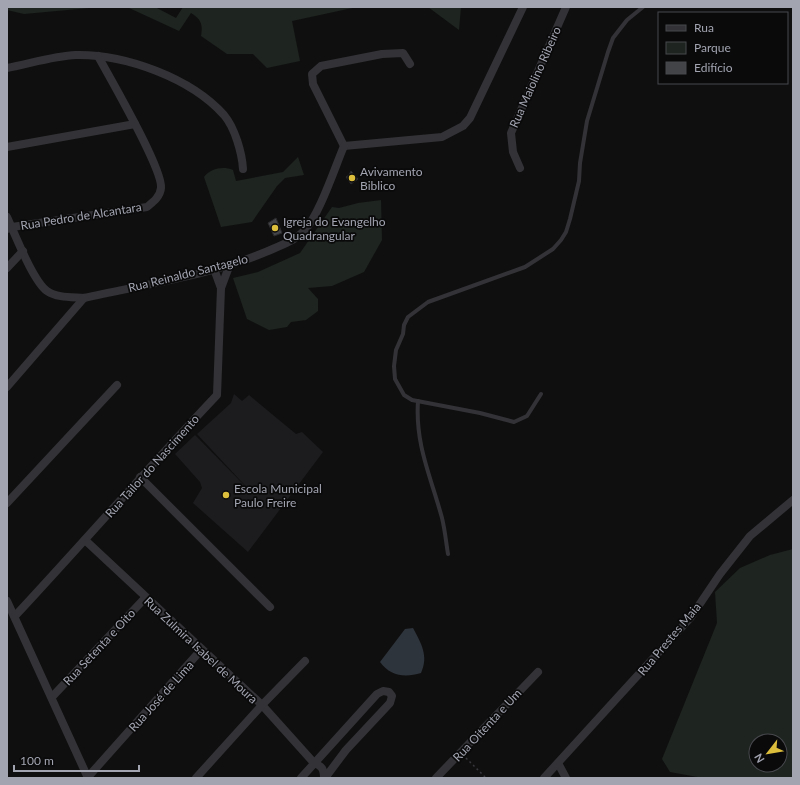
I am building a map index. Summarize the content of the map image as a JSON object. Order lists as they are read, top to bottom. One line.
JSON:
{"streets":{"street":["Rua Maiolino Ribeiro","Rua Pedro de Alcantara","Rua Reinaldo Santagelo","Rua Tailor do Nascimento","Rua Prestes Maia","Rua Setenta e Oito","Rua Zulmira Isabel de Moura","Rua José de Lima","Rua Oitenta e Um"]},"crossings":[["Rua Reinaldo Santagelo","Rua Tailor do Nascimento"],["Rua Tailor do Nascimento","Rua Zulmira Isabel de Moura"],["Rua Setenta e Oito","Rua Zulmira Isabel de Moura"],["Rua Zulmira Isabel de Moura","Rua José de Lima"]],"places":["Avivamento Biblico","Igreja do Evangelho Quadrangular","Escola Municipal Paulo Freire"],"legend":["Rua","Parque","Edifício"],"scale_bar":"100 m","north":"bottom left"}
